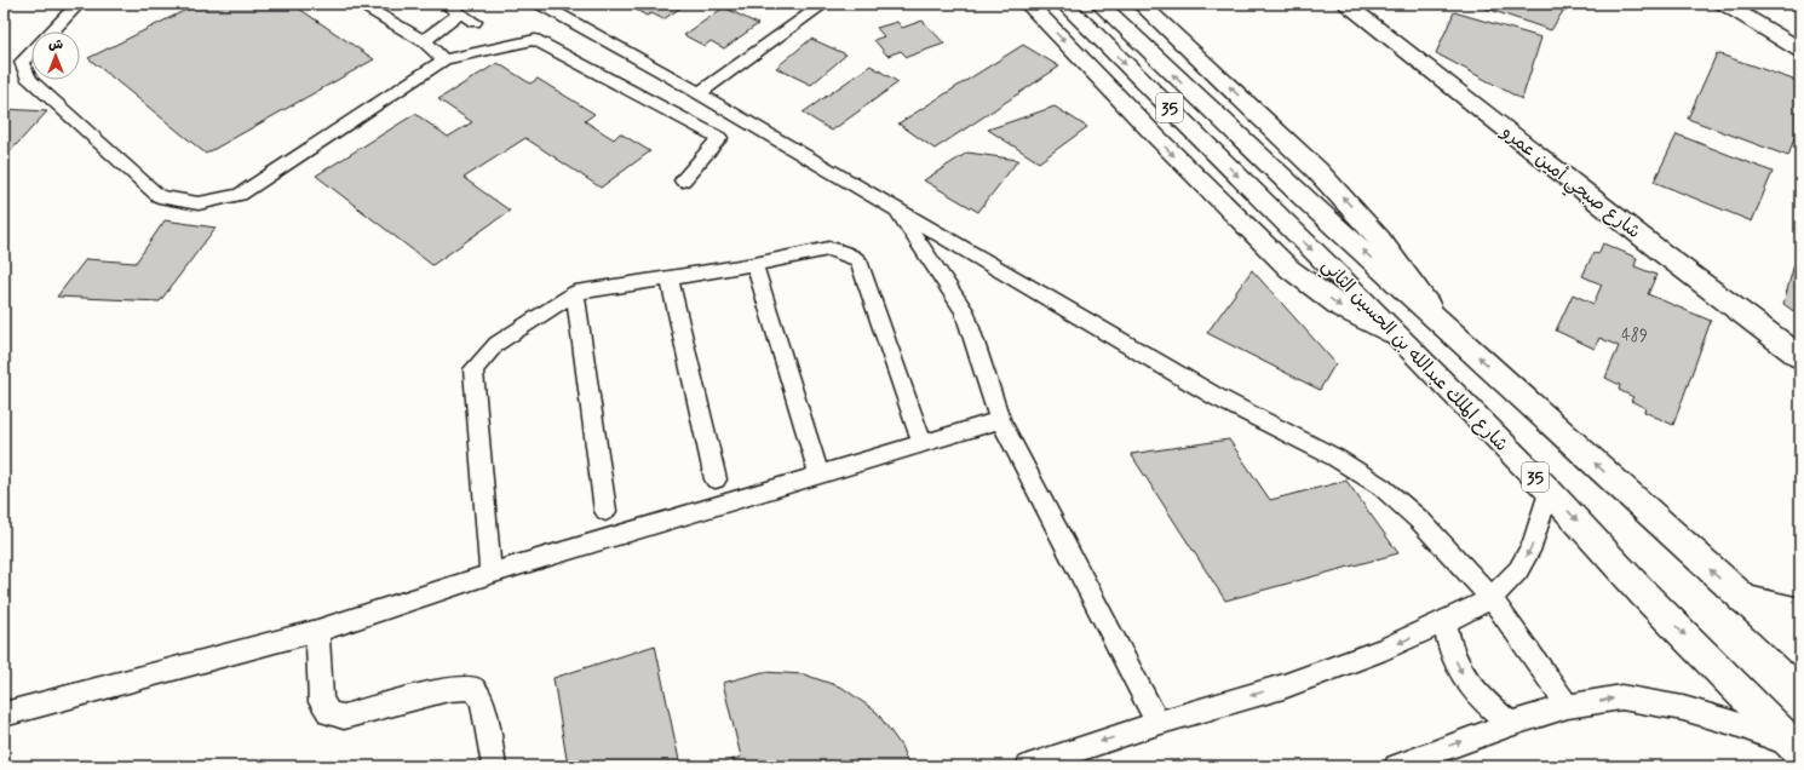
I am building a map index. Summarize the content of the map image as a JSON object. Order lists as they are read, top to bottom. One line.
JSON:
{"streets":{"main road":["35","شارع صبحي أمين عمرو","شارع الملك عبدالله بن الحسين الثاني"]},"house_numbers":["489"],"north":"top"}
